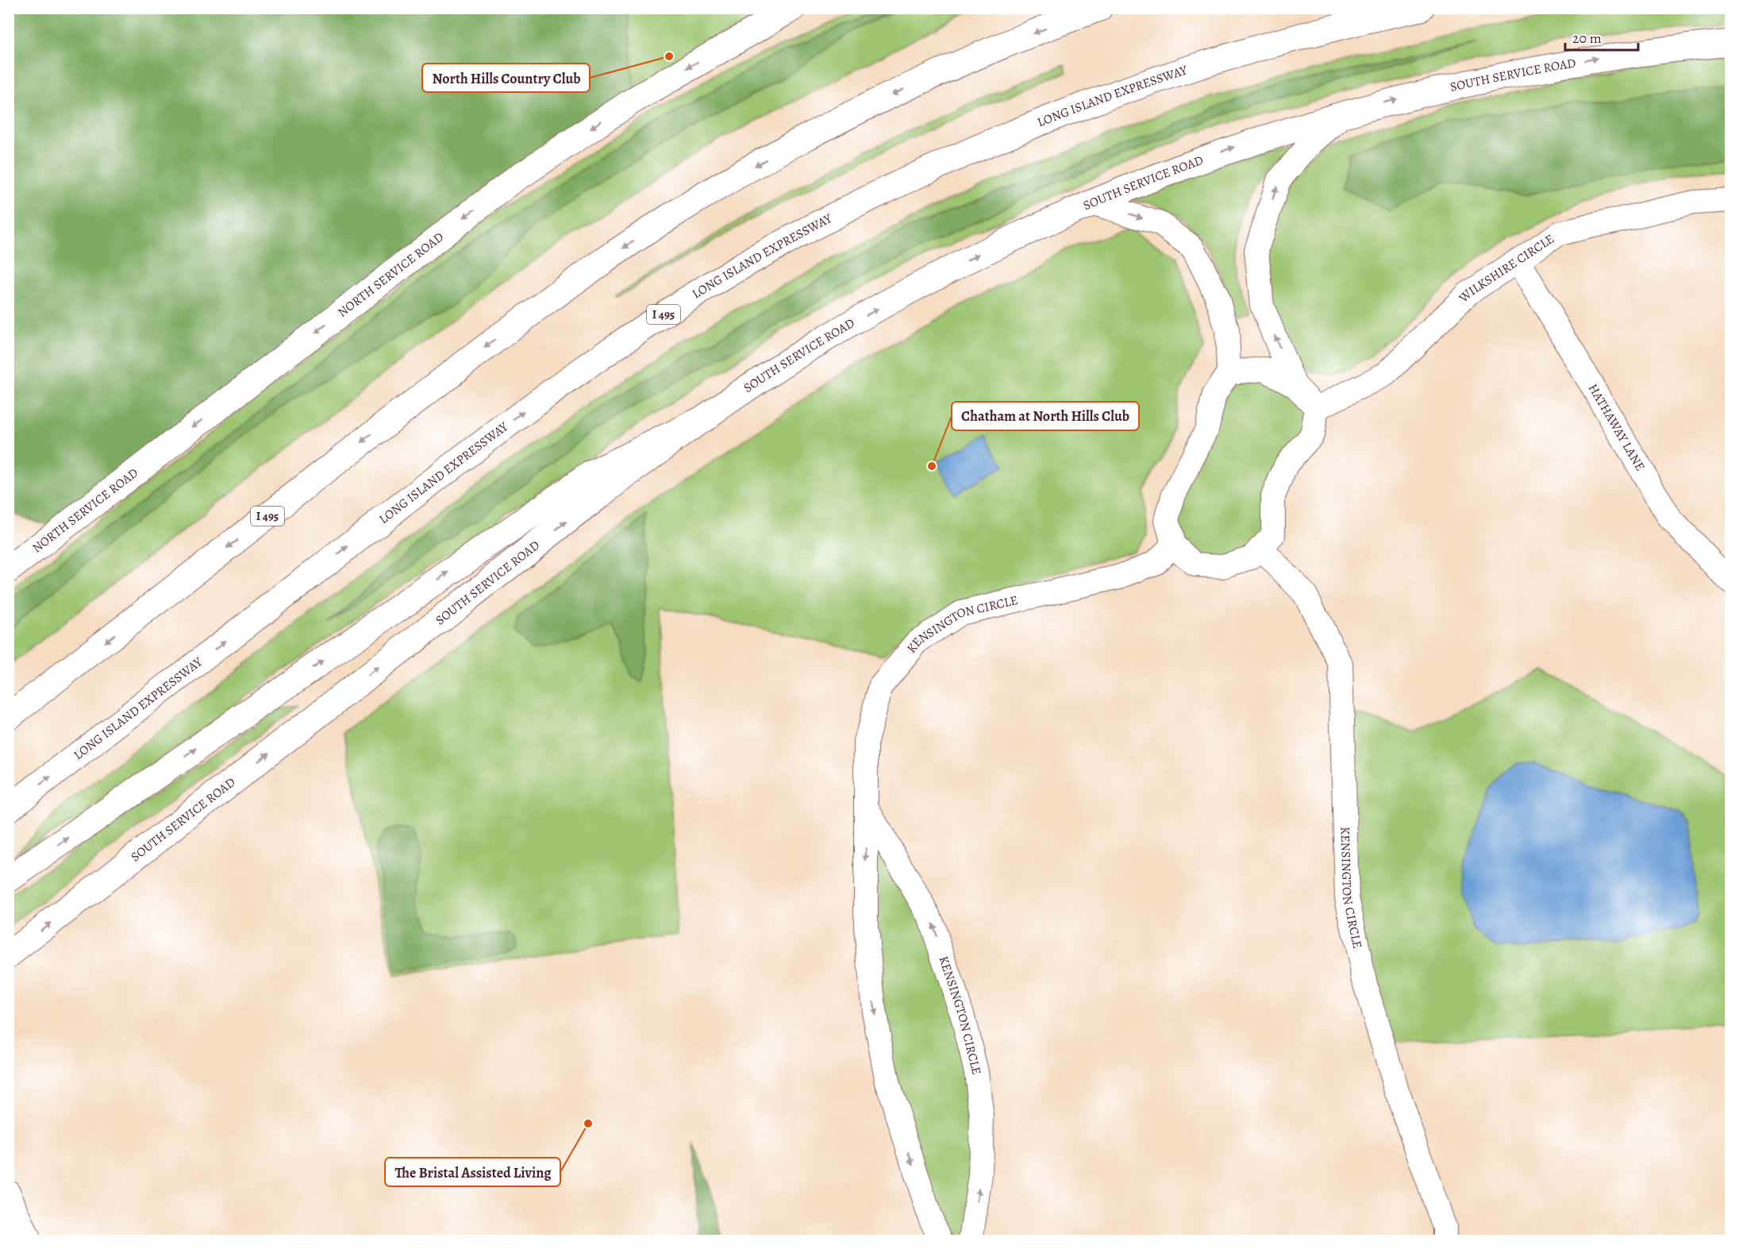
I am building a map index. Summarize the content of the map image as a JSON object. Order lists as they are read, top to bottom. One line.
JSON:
{"streets":{"main road":["SOUTH SERVICE ROAD","LONG ISLAND EXPRESSWAY","NORTH SERVICE ROAD","I 495"],"street":["WILKSHIRE CIRCLE","HATHAWAY LANE","KENSINGTON CIRCLE"]},"crossings":[["WILKSHIRE CIRCLE","HATHAWAY LANE"]],"places":["North Hills Country Club","Chatham at North Hills Club","The Bristal Assisted Living"],"scale_bar":"20 m"}
